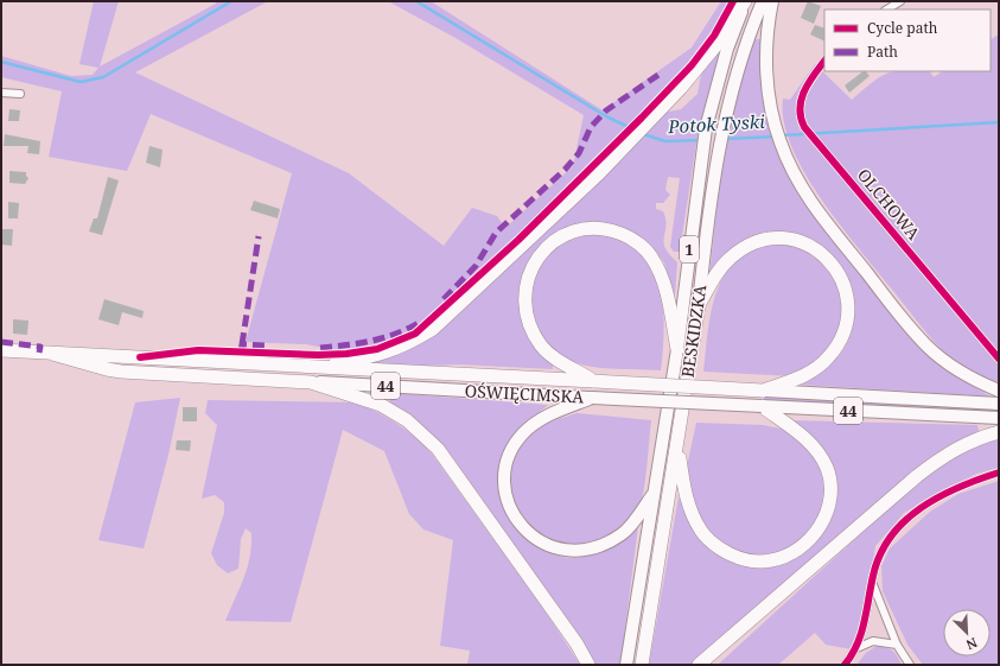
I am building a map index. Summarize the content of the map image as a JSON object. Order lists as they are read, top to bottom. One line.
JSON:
{"streets":{"highway":["1","BESKIDZKA","44","OŚWIĘCIMSKA"],"street":["OLCHOWA"]},"water":["Potok Tyski"],"legend":["Cycle path","Path"],"north":"bottom right"}
